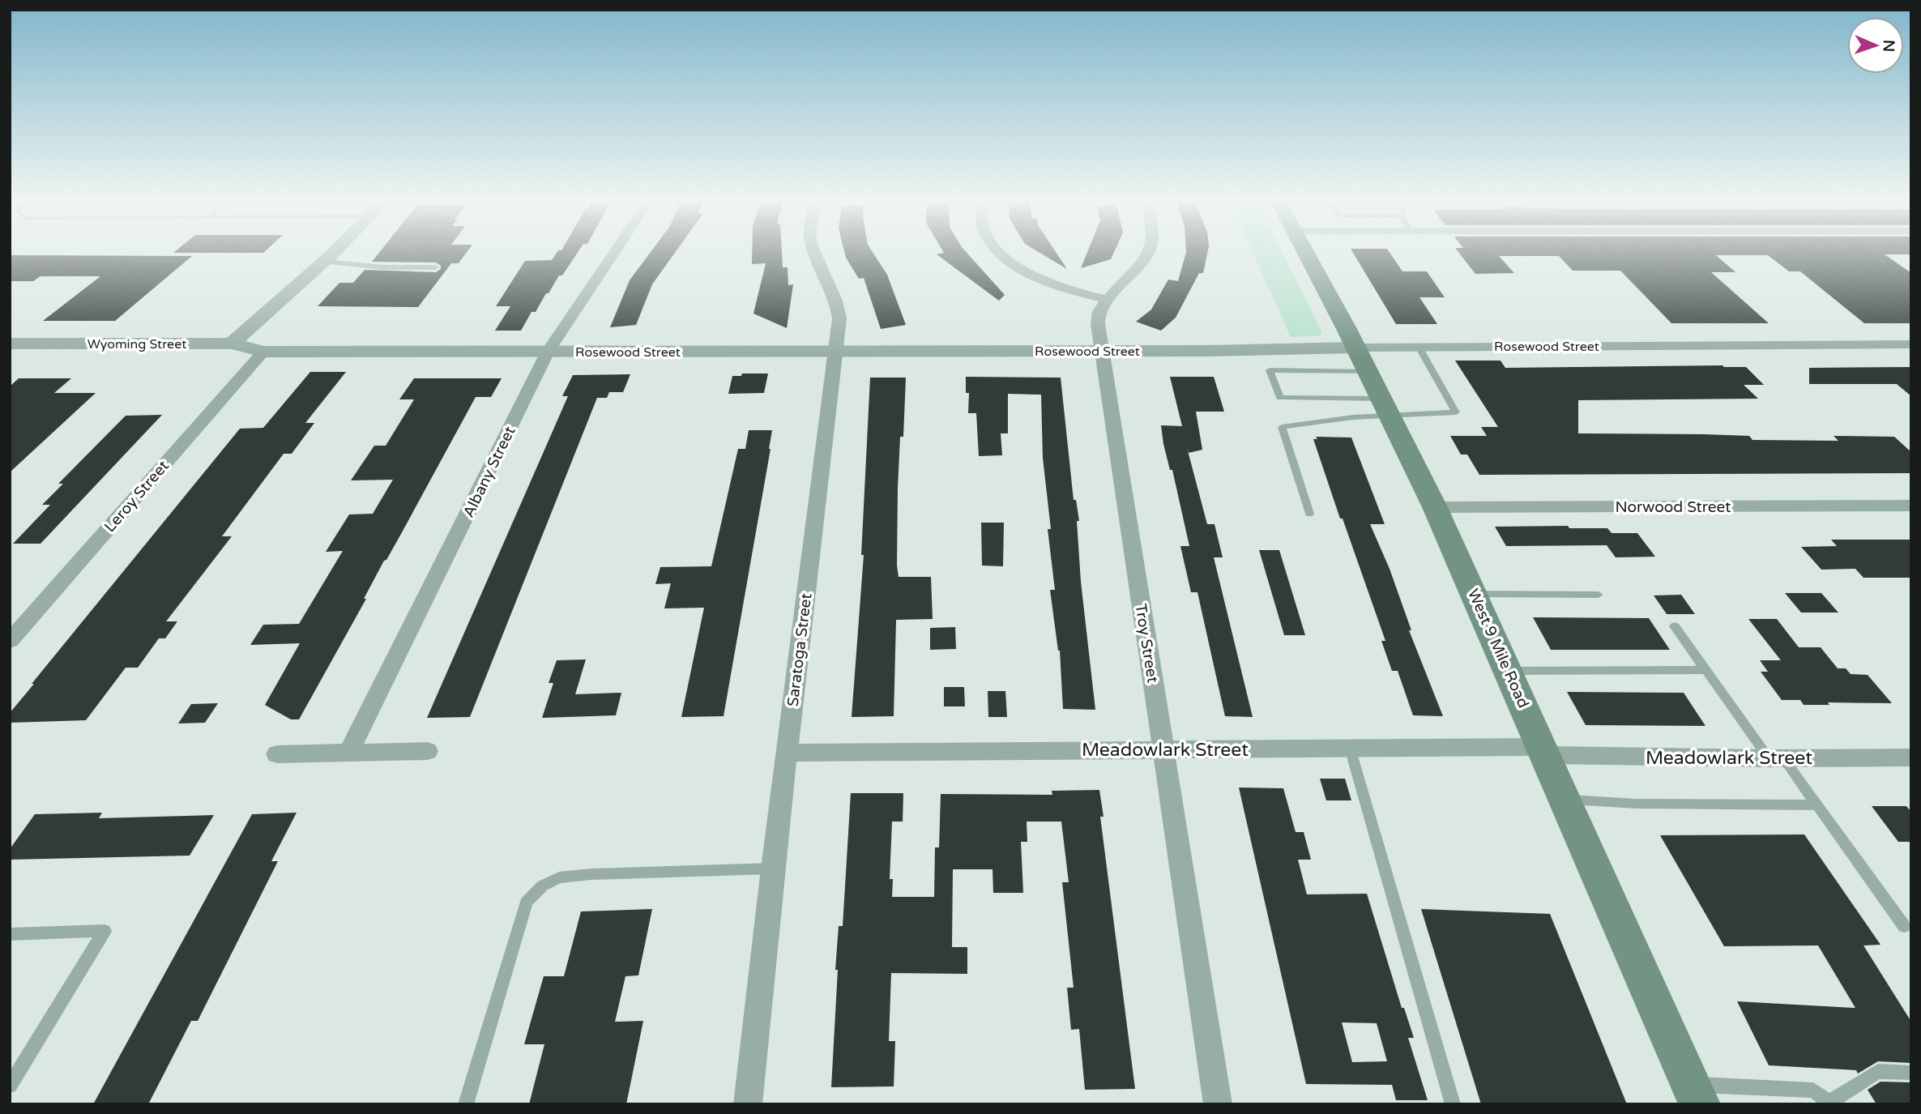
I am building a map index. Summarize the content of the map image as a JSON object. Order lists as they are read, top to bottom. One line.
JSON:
{"streets":{"main road":["West 9 Mile Road"],"street":["Wyoming Street","Rosewood Street","Albany Street","Leroy Street","Norwood Street","Troy Street","Saratoga Street","Meadowlark Street"]},"crossings":[["Wyoming Street","Rosewood Street"],["Wyoming Street","Leroy Street"],["Rosewood Street","Albany Street"],["Rosewood Street","Leroy Street"],["Rosewood Street","Troy Street"],["Rosewood Street","West 9 Mile Road"],["Rosewood Street","Saratoga Street"],["Norwood Street","West 9 Mile Road"],["Troy Street","Meadowlark Street"],["West 9 Mile Road","Meadowlark Street"],["Saratoga Street","Meadowlark Street"]],"north":"right"}
